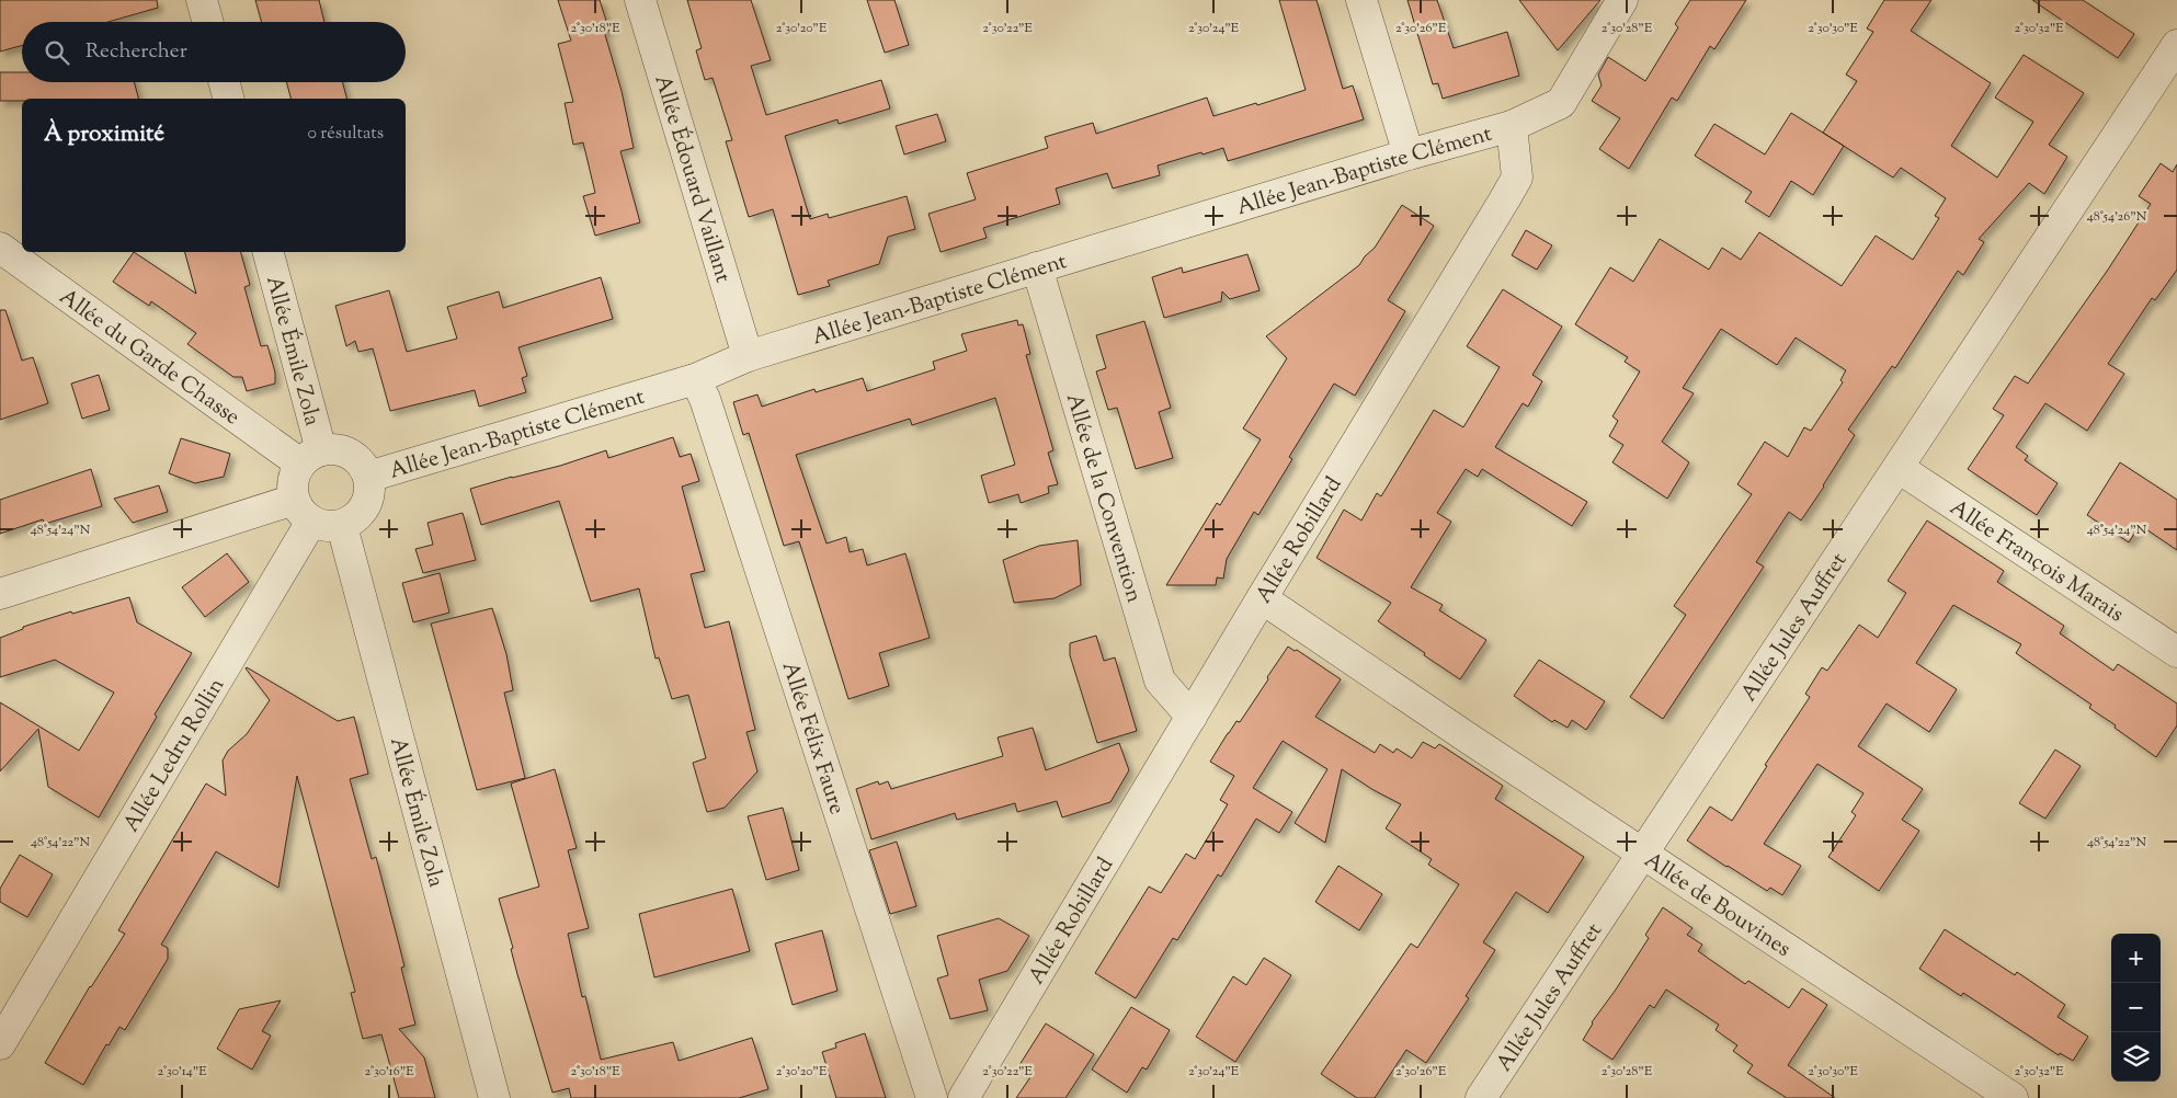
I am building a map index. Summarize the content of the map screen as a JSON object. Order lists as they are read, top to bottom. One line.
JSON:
{"streets":{"street":["Allée Jean-Baptiste Clément","Allée Édouard Vaillant","Allée Émile Zola","Allée du Garde Chasse","Allée de la Convention","Allée Robillard","Allée François Marais","Allée Jules Auffret","Allée Félix Faure","Allée Ledru Rollin","Allée de Bouvines"]},"crossings":[["Allée Jean-Baptiste Clément","Allée Édouard Vaillant"],["Allée Jean-Baptiste Clément","Allée Émile Zola"],["Allée Jean-Baptiste Clément","Allée du Garde Chasse"],["Allée Jean-Baptiste Clément","Allée de la Convention"],["Allée Jean-Baptiste Clément","Allée Robillard"],["Allée Jean-Baptiste Clément","Allée Félix Faure"],["Allée Jean-Baptiste Clément","Allée Ledru Rollin"],["Allée Émile Zola","Allée du Garde Chasse"],["Allée Émile Zola","Allée Ledru Rollin"],["Allée du Garde Chasse","Allée Ledru Rollin"],["Allée de la Convention","Allée Robillard"],["Allée Robillard","Allée de Bouvines"],["Allée François Marais","Allée Jules Auffret"],["Allée Jules Auffret","Allée de Bouvines"]],"page":{"search":"Rechercher","heading":["À proximité","0 résultats"],"map_buttons":["+","−"]},"coordinates":["2°30'18\"E","2°30'20\"E","2°30'22\"E","2°30'24\"E","2°30'26\"E","2°30'28\"E","2°30'30\"E","2°30'32\"E","48°54'26\"N","48°54'24\"N","48°54'22\"N","2°30'14\"E","2°30'16\"E"]}
